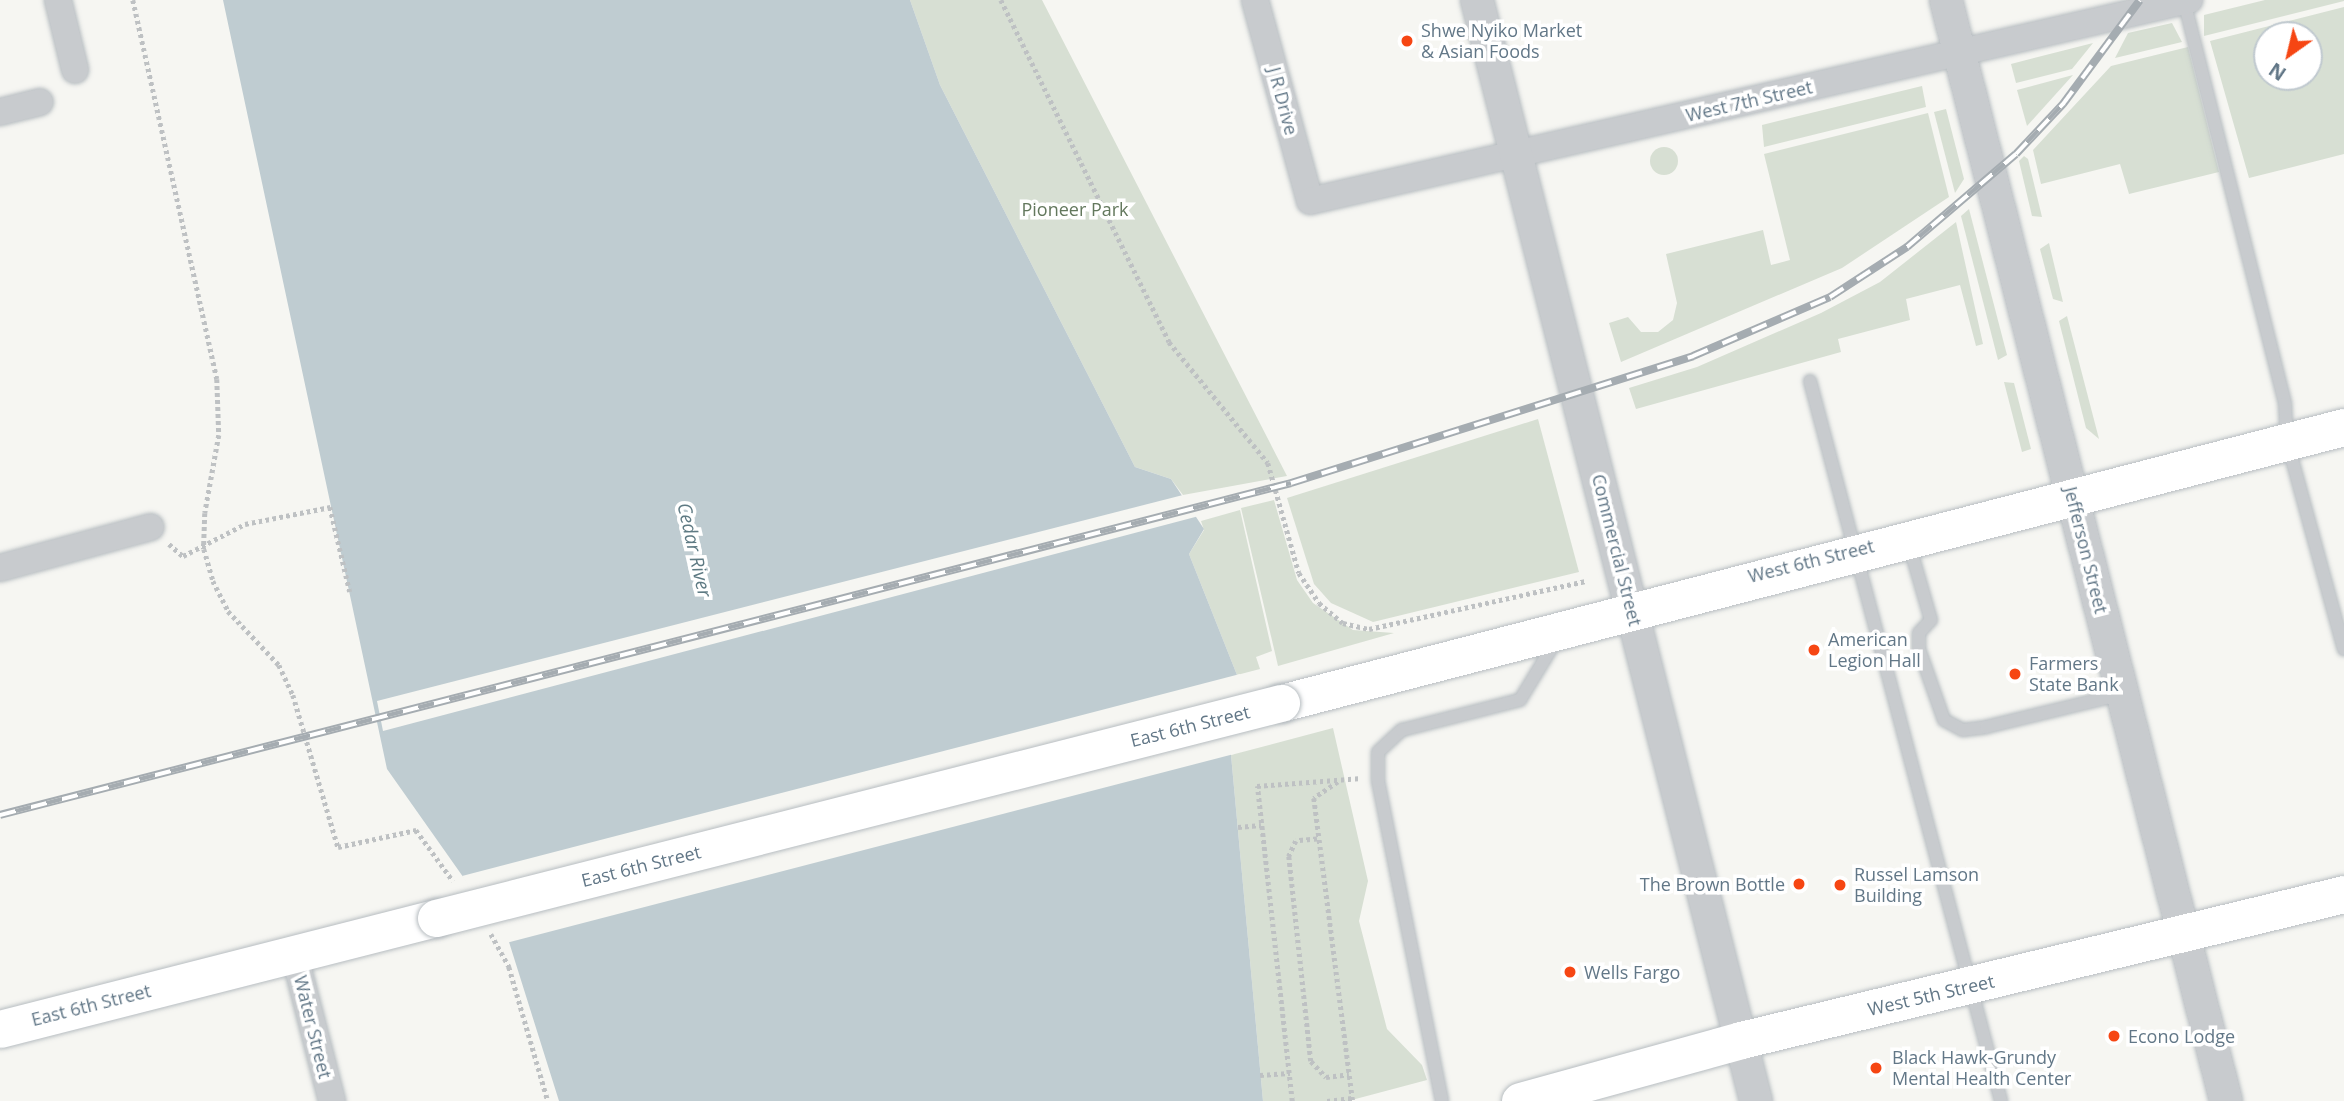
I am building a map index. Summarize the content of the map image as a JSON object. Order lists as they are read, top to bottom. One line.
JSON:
{"streets":{"main road":["West 6th Street","East 6th Street","West 5th Street"],"street":["J R Drive","West 7th Street","Commercial Street","Jefferson Street","Water Street"]},"crossings":[["J R Drive","West 7th Street"],["West 7th Street","Commercial Street"],["West 7th Street","Jefferson Street"],["Commercial Street","West 6th Street"],["Commercial Street","West 5th Street"],["Jefferson Street","West 6th Street"],["Jefferson Street","West 5th Street"],["West 6th Street","East 6th Street"],["East 6th Street","Water Street"]],"water":["Cedar River"],"parks":["Pioneer Park"],"places":["Shwe Nyiko Market & Asian Foods","American Legion Hall","Farmers State Bank","The Brown Bottle","Russel Lamson Building","Wells Fargo","Econo Lodge","Black Hawk-Grundy Mental Health Center"],"north":"bottom left"}
